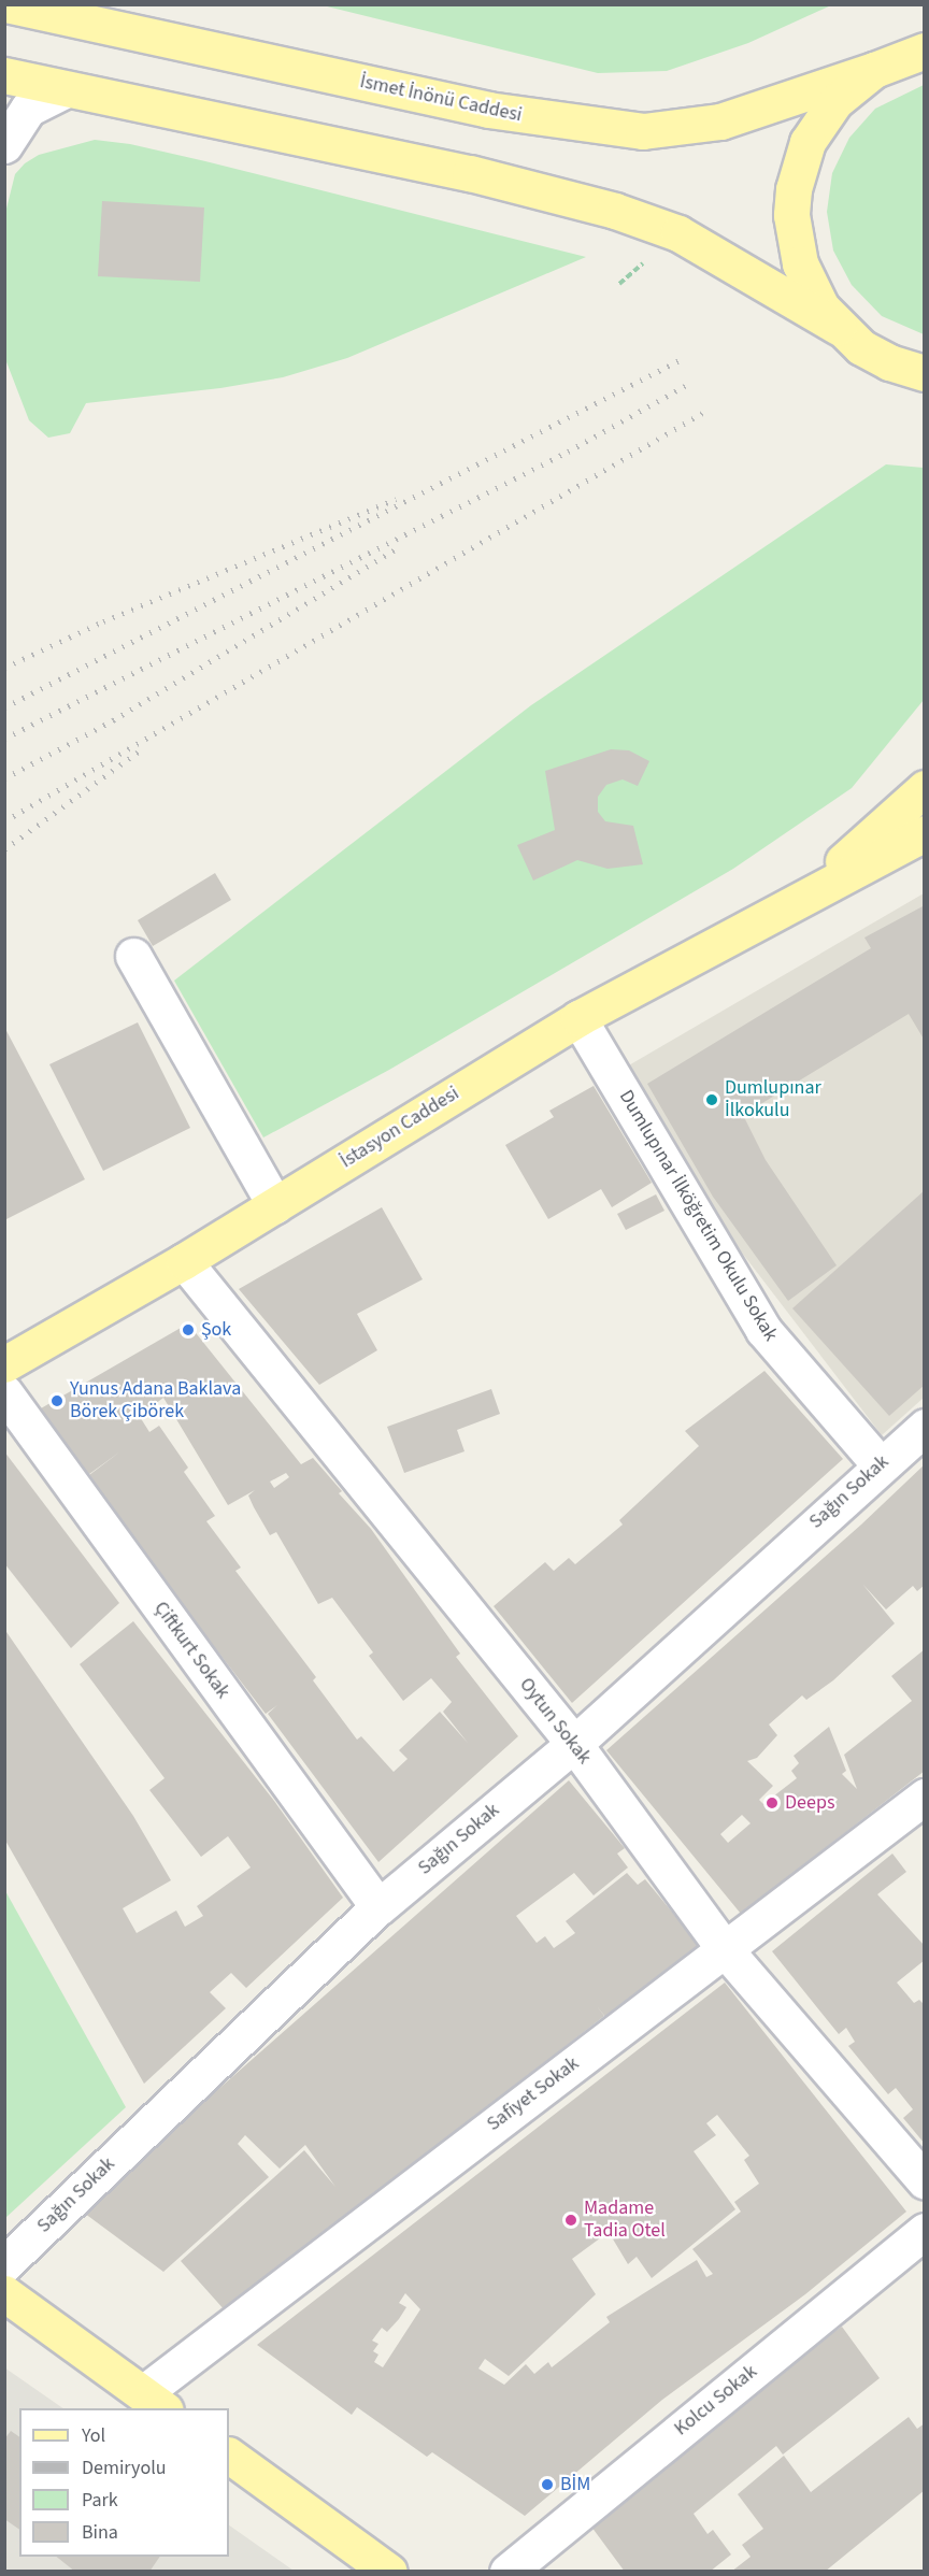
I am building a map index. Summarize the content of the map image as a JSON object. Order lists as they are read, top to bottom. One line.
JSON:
{"streets":{"main road":["İsmet İnönü Caddesi","İstasyon Caddesi"],"street":["Dumlupınar İlköğretim Okulu Sokak","Sağın Sokak","Çiftkurt Sokak","Oytun Sokak","Safiyet Sokak","Kolcu Sokak"]},"crossings":[["İstasyon Caddesi","Dumlupınar İlköğretim Okulu Sokak"],["İstasyon Caddesi","Oytun Sokak"],["Dumlupınar İlköğretim Okulu Sokak","Sağın Sokak"],["Sağın Sokak","Çiftkurt Sokak"],["Sağın Sokak","Oytun Sokak"],["Oytun Sokak","Safiyet Sokak"]],"places":["Dumlupınar İlkokulu","Şok","Yunus Adana Baklava Börek Çibörek","Deeps","Madame Tadia Otel","BİM"],"legend":["Yol","Demiryolu","Park","Bina"]}
